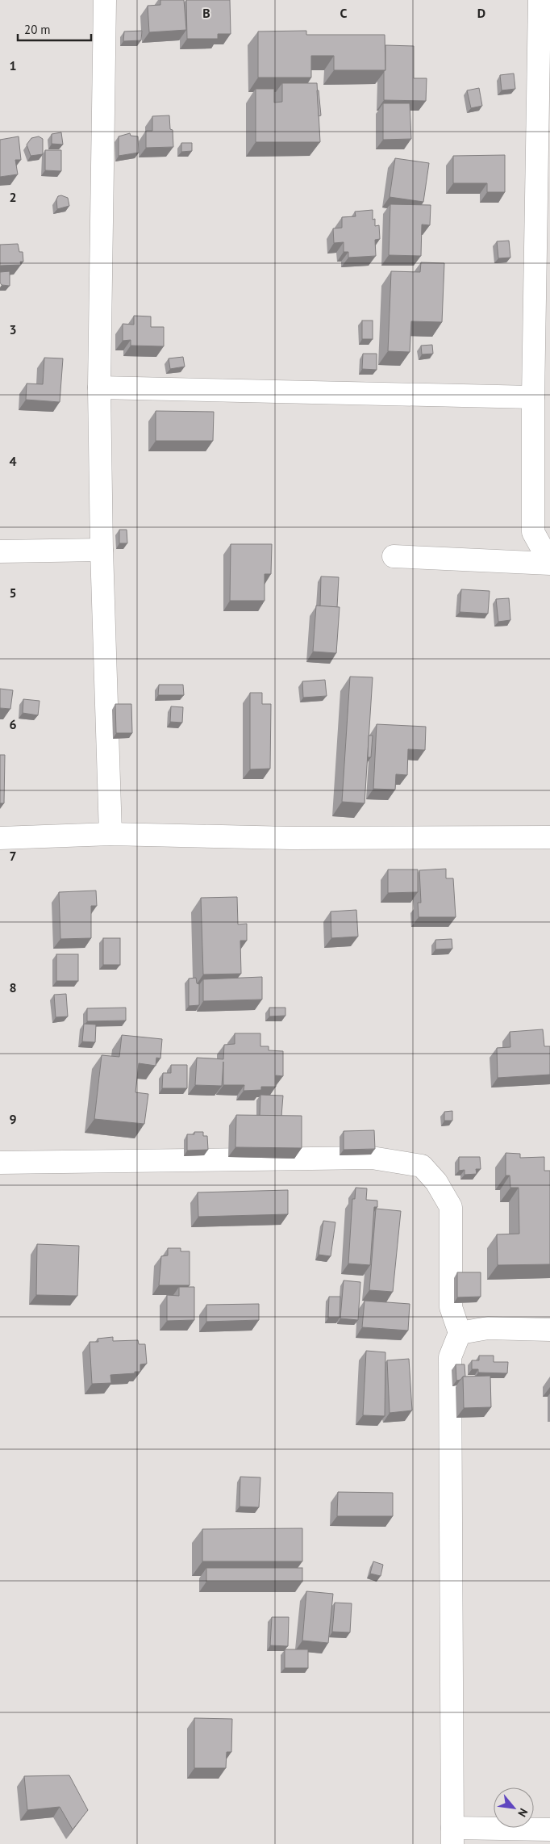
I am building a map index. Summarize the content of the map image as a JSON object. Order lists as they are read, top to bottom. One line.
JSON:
{"scale_bar":"20 m","north":"bottom right","grid":{"columns":["B","C","D"],"rows":["1","2","3","4","5","6","7","8","9"]}}
